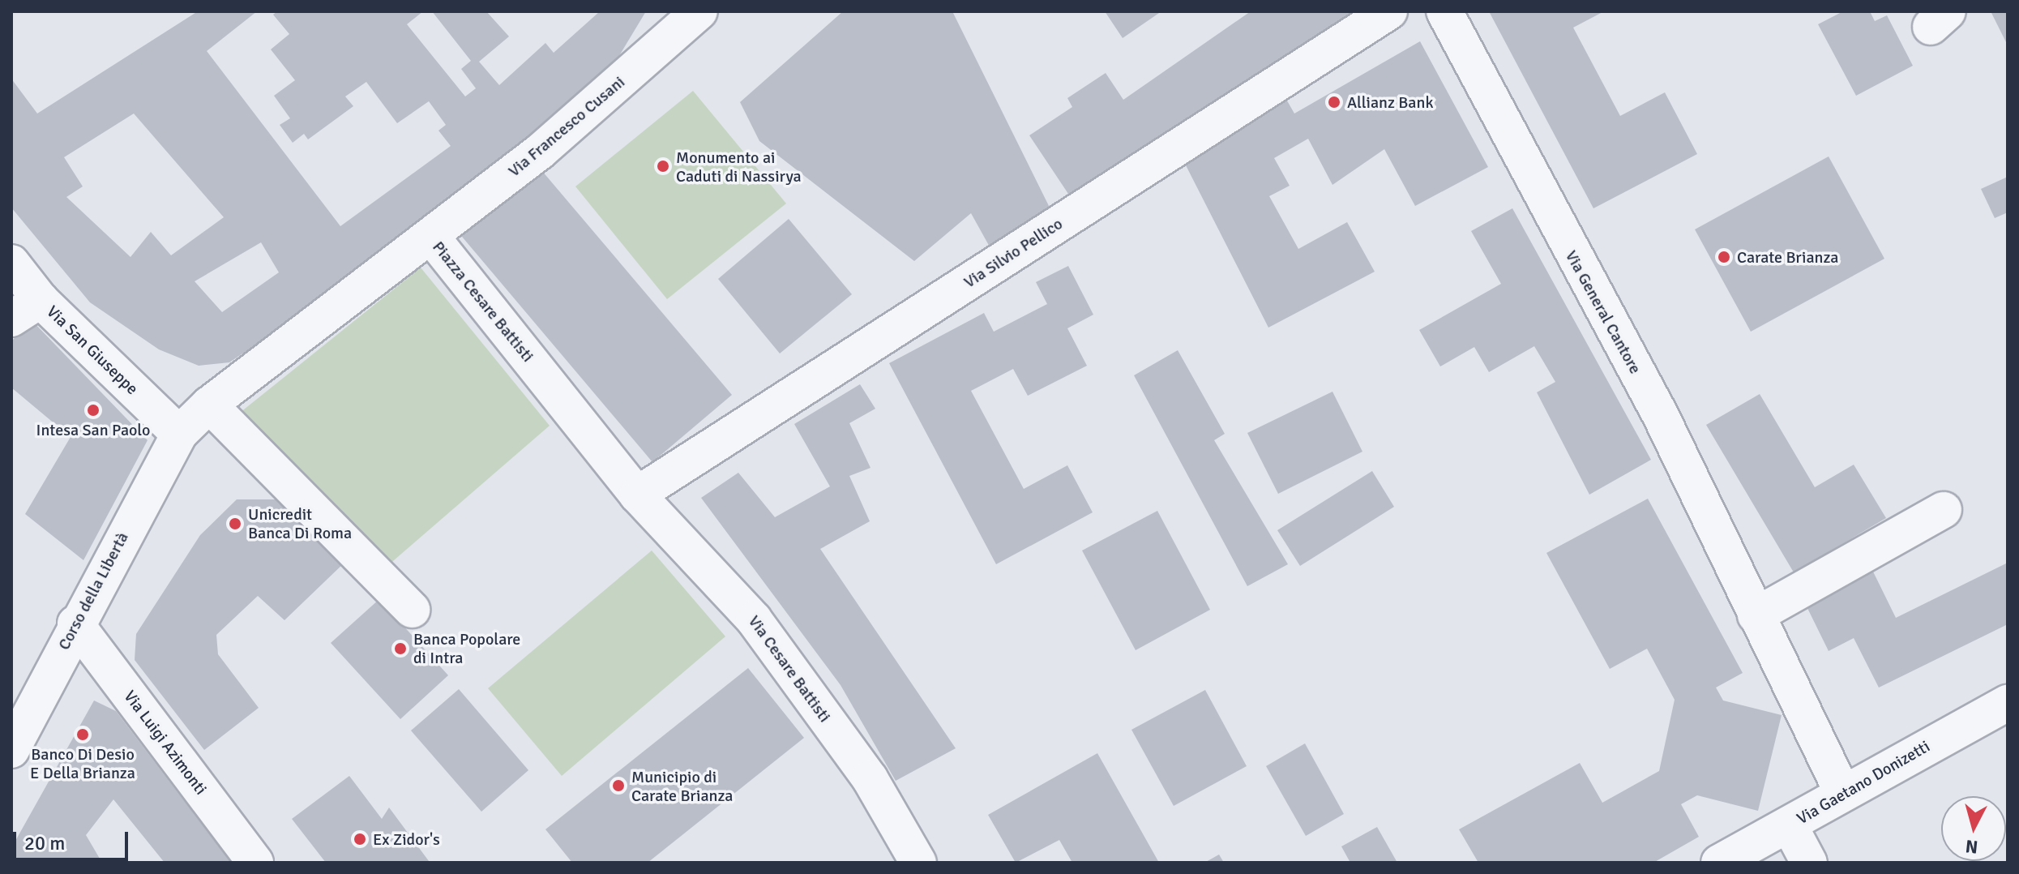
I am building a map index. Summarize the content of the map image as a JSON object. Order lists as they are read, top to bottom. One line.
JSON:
{"streets":{"street":["Via Francesco Cusani","Via Silvio Pellico","Piazza Cesare Battisti","Via General Cantore","Via San Giuseppe","Corso della Libertà","Via Cesare Battisti","Via Luigi Azimonti","Via Gaetano Donizetti"]},"crossings":[["Via Francesco Cusani","Piazza Cesare Battisti"],["Via Silvio Pellico","Piazza Cesare Battisti"],["Via Silvio Pellico","Via Cesare Battisti"],["Piazza Cesare Battisti","Via San Giuseppe"],["Piazza Cesare Battisti","Corso della Libertà"],["Piazza Cesare Battisti","Via Cesare Battisti"],["Via General Cantore","Via Gaetano Donizetti"],["Via San Giuseppe","Corso della Libertà"],["Corso della Libertà","Via Luigi Azimonti"]],"places":["Allianz Bank","Monumento ai Caduti di Nassirya","Carate Brianza","Intesa San Paolo","Unicredit Banca Di Roma","Banca Popolare di Intra","Banco Di Desio E Della Brianza","Municipio di Carate Brianza","Ex Zidor's"],"scale_bar":"20 m","north":"bottom"}
